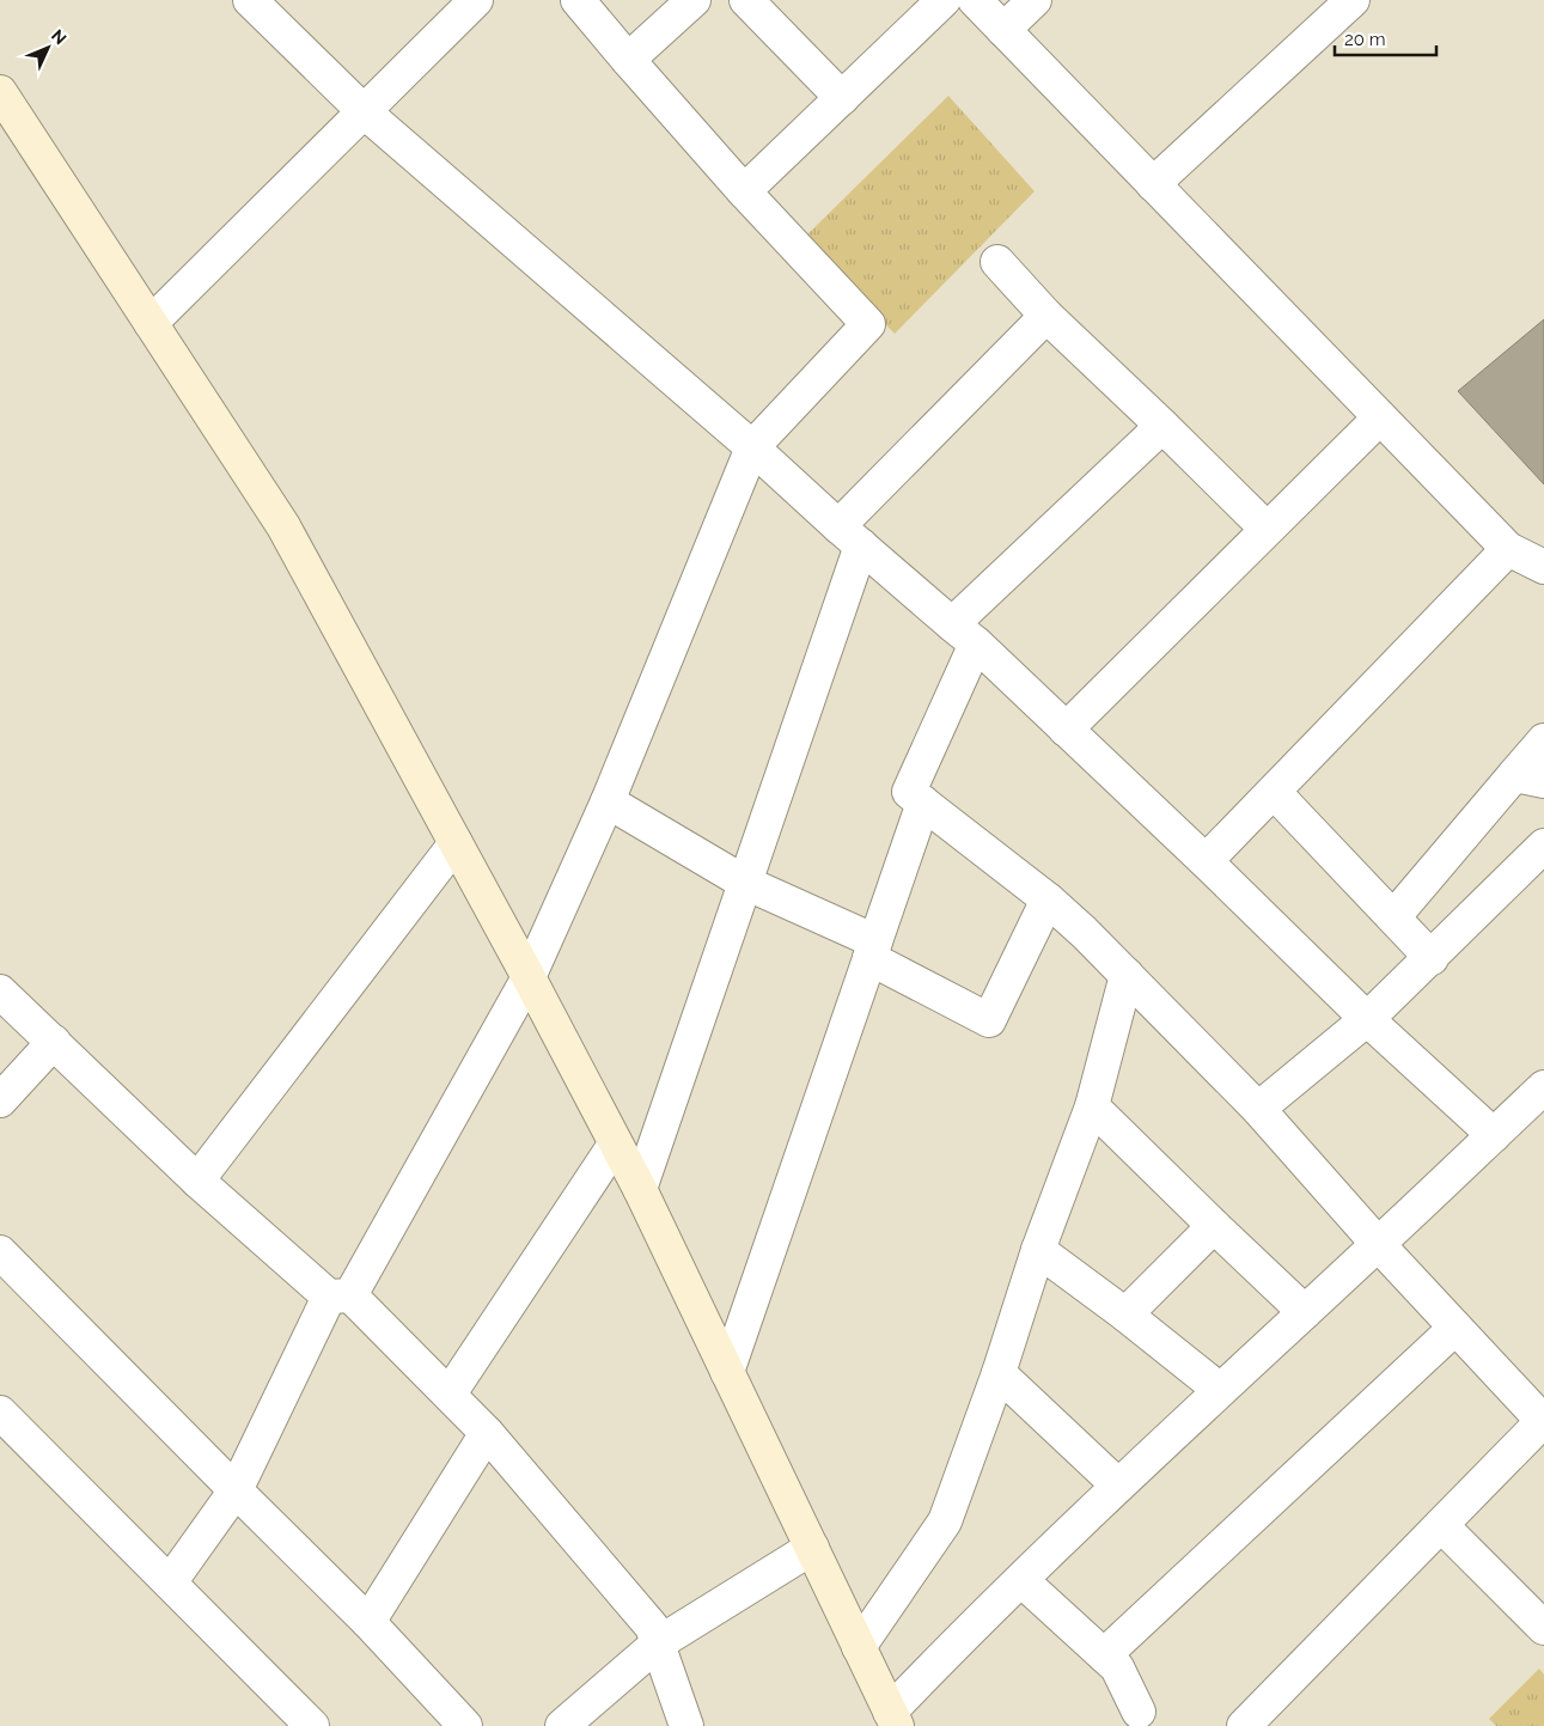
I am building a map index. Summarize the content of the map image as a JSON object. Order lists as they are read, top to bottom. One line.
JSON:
{"scale_bar":"20 m","north":"top right"}
